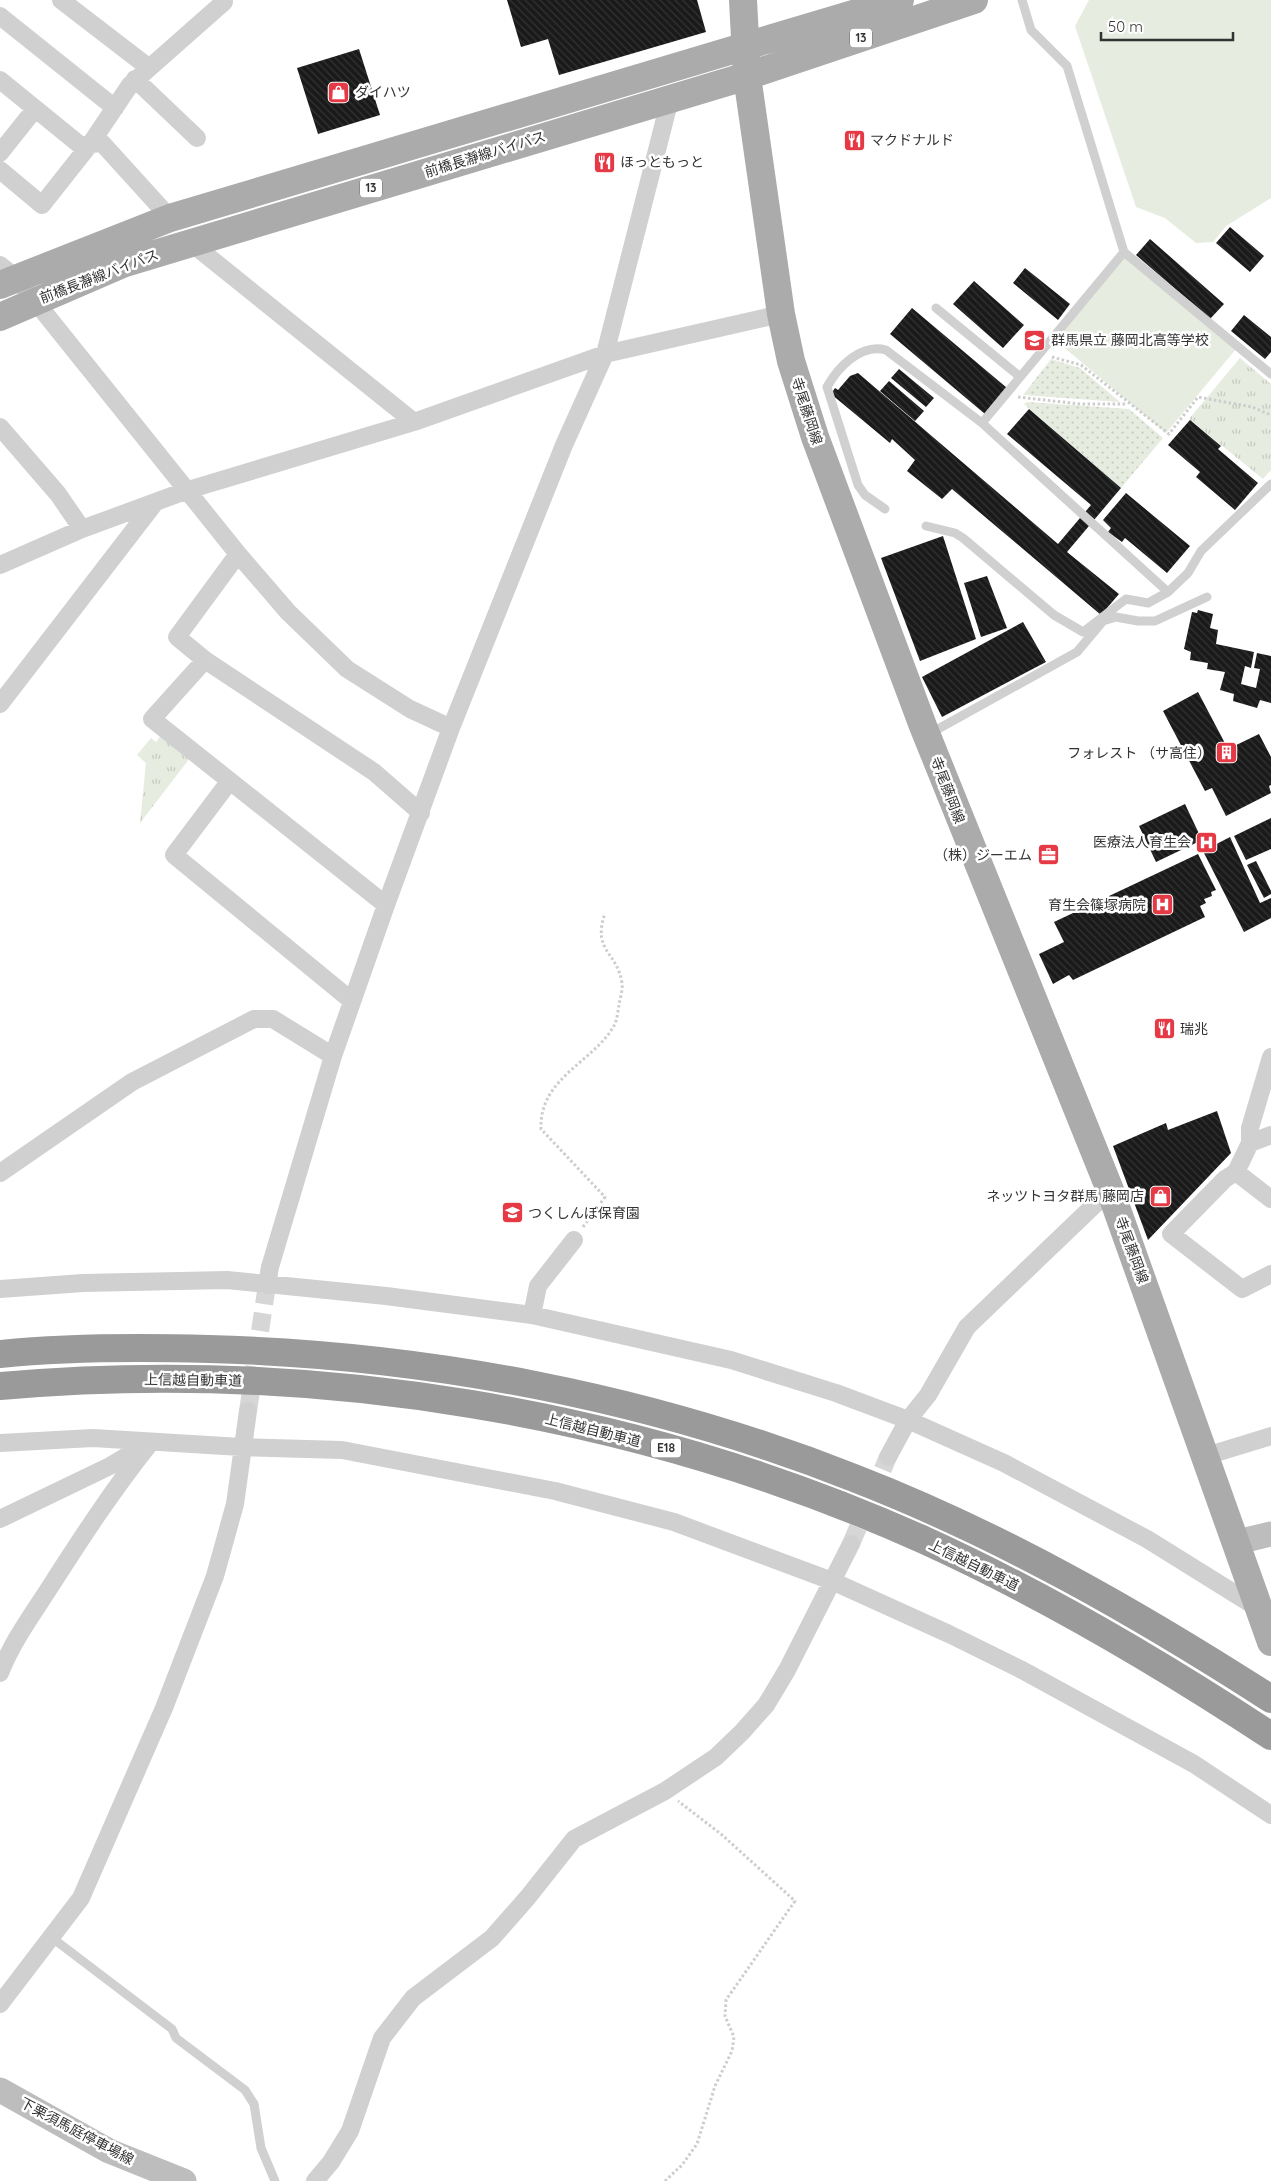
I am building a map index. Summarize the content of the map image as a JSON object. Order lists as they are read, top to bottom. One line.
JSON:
{"streets":{"highway":["上信越自動車道","E18"],"main road":["13","前橋長瀞線バイパス","寺尾藤岡線","下栗須馬庭停車場線"]},"crossings":[["前橋長瀞線バイパス","寺尾藤岡線"]],"places":{"shop":["ダイハツ","ネッツトヨタ群馬 藤岡店"],"restaurant":["マクドナルド","ほっともっと","瑞兆"],"school or university":["群馬県立 藤岡北高等学校","つくしんぼ保育園"],"building":["フォレスト （サ高住）"],"hospital":["医療法人育生会","育生会篠塚病院"],"office":["（株）ジーエム"]},"scale_bar":"50 m"}
